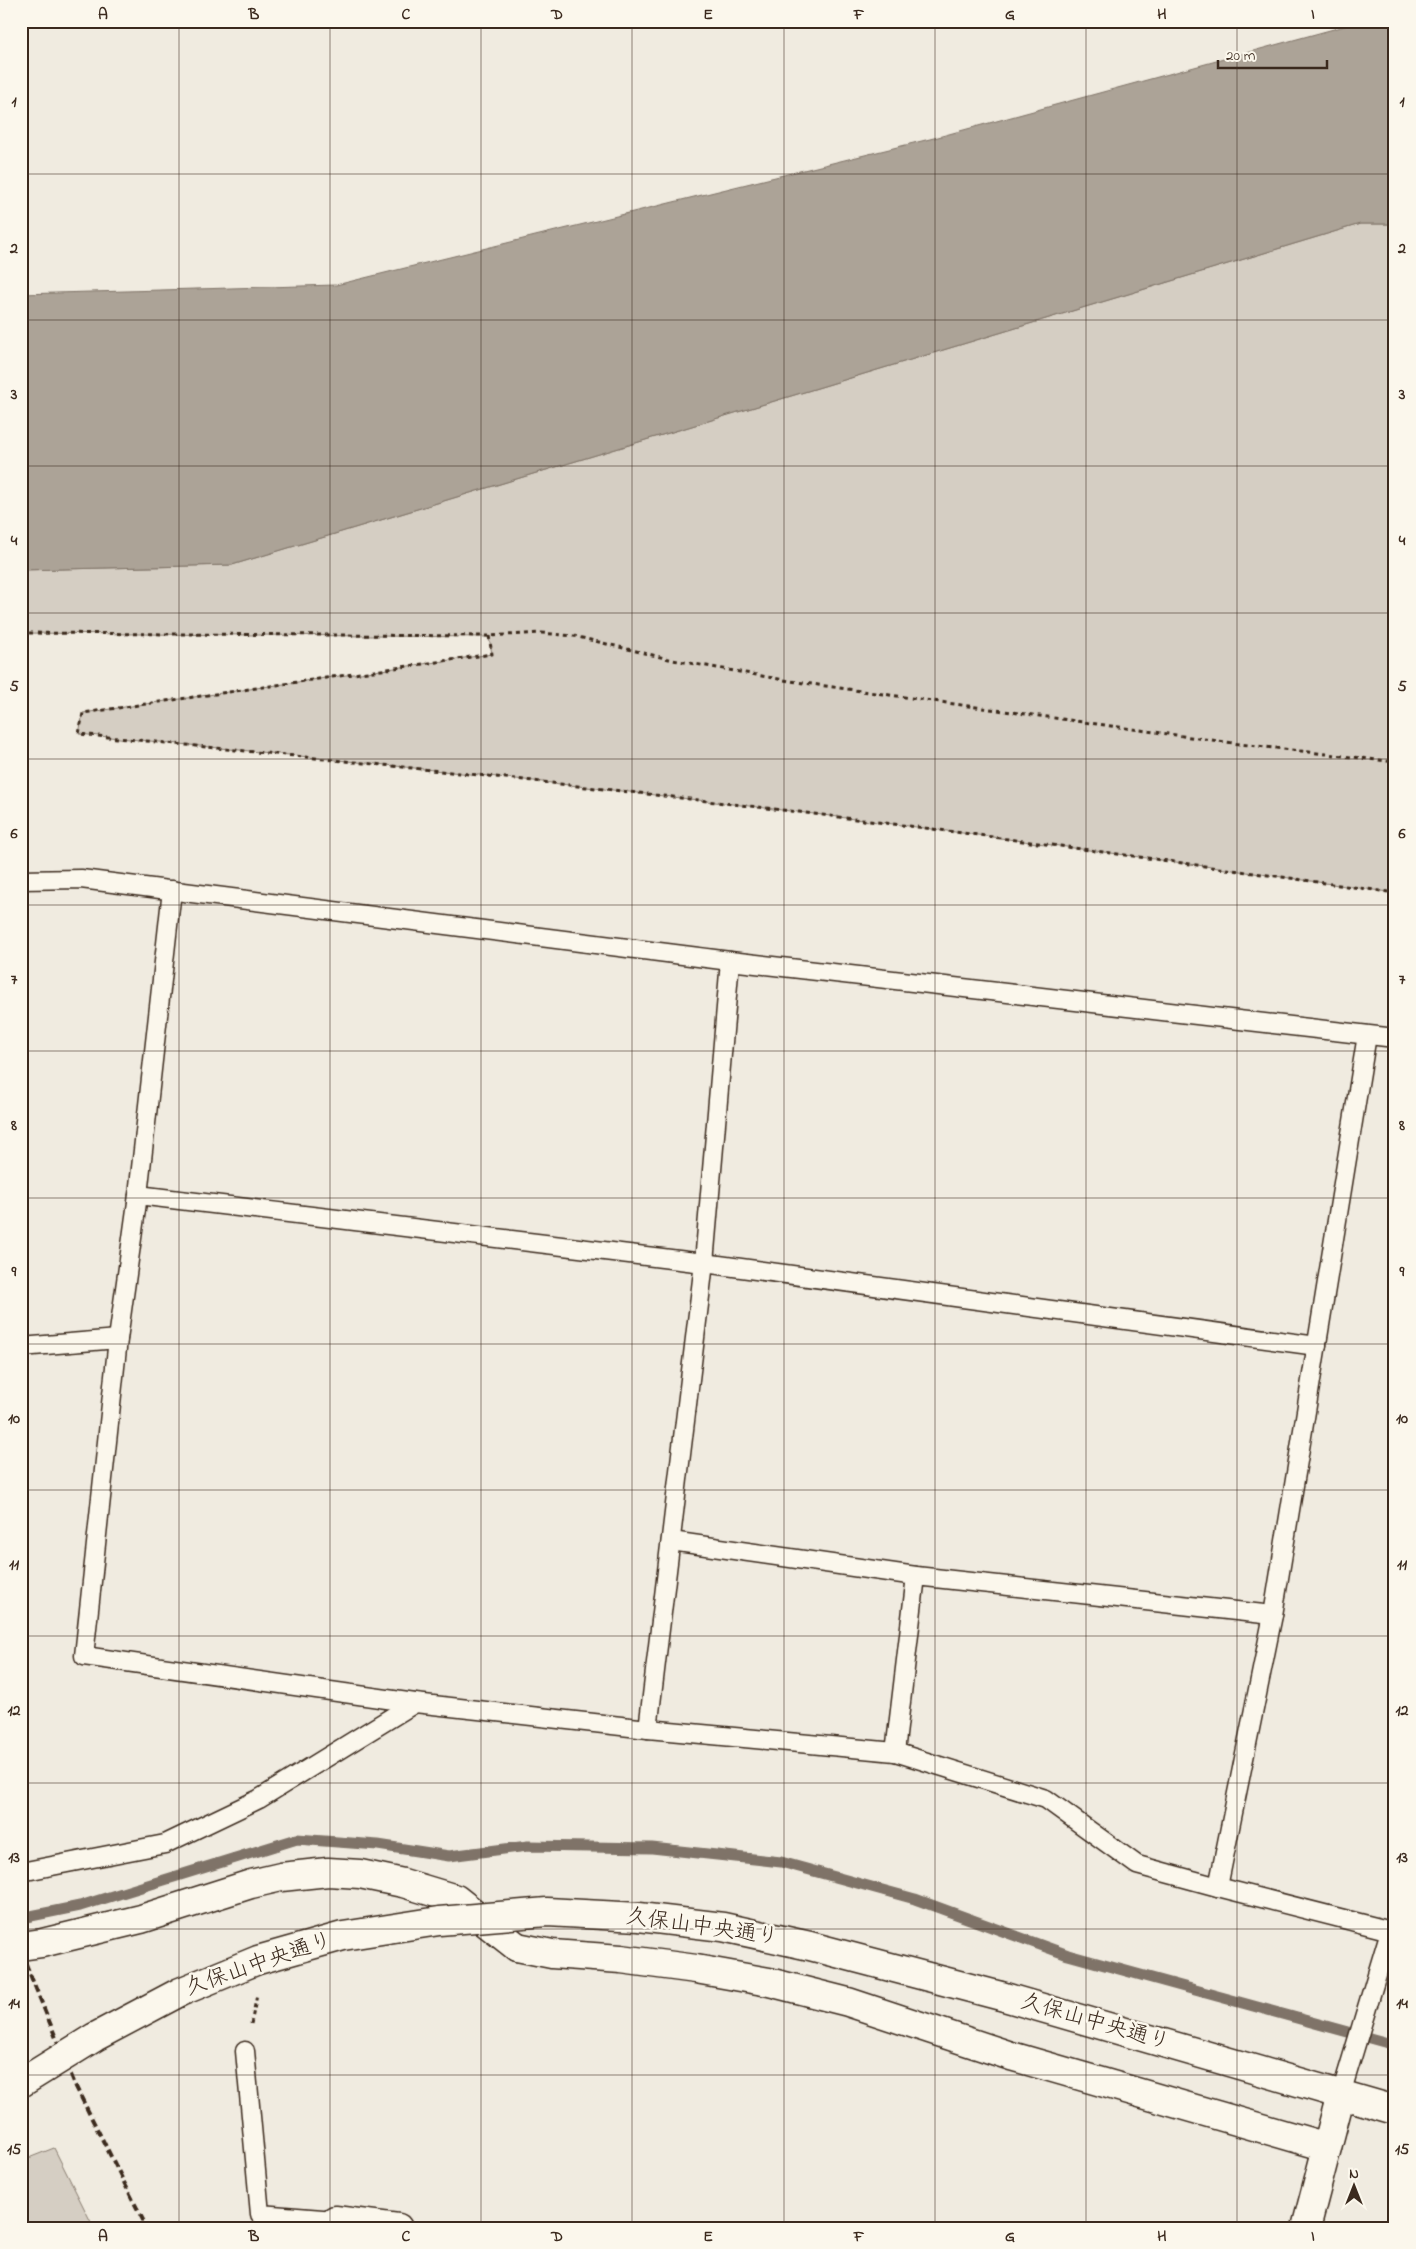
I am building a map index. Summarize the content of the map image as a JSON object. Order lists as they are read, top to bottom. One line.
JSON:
{"streets":{"street":["久保山中央通り"]},"scale_bar":"20 m","north":"top","grid":{"columns":["A","B","C","D","E","F","G","H","I"],"rows":["1","2","3","4","5","6","7","8","9","10","11","12","13","14","15"]}}
